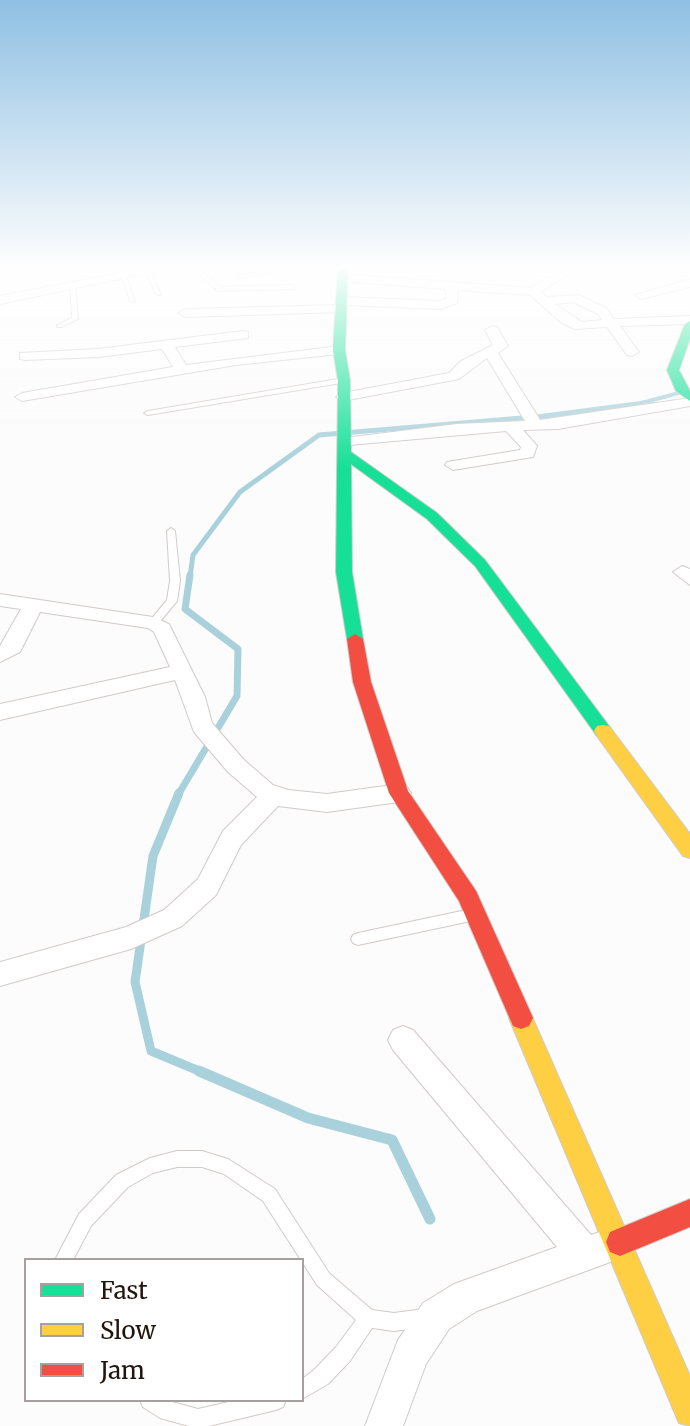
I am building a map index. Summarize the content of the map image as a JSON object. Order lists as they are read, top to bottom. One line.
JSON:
{"legend":["Fast","Slow","Jam"]}
